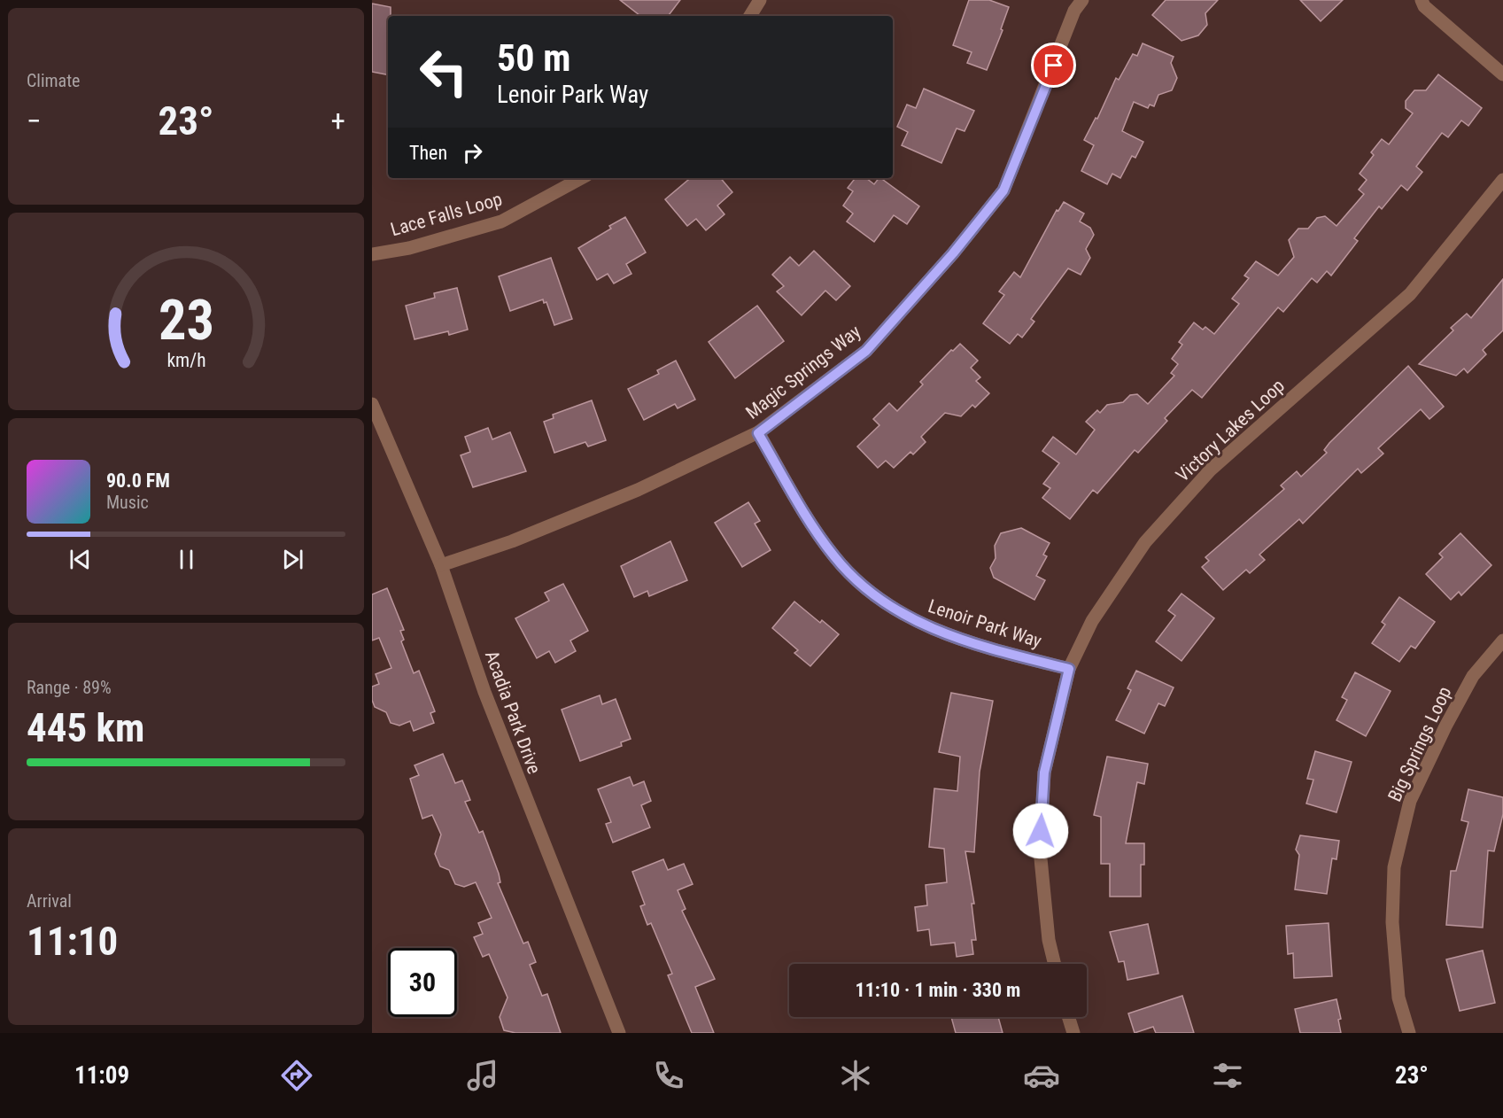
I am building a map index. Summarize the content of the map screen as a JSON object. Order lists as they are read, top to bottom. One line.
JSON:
{"streets":{"street":["Lace Falls Loop","Magic Springs Way","Victory Lakes Loop","Lenoir Park Way","Acadia Park Drive","Big Springs Loop"]},"crossings":[["Magic Springs Way","Lenoir Park Way"],["Magic Springs Way","Acadia Park Drive"],["Victory Lakes Loop","Lenoir Park Way"]],"page":{"tile":["Climate",["Range · 89%","445 km"],["Arrival","11:10"]],"turn":["50 m","Lenoir Park Way"],"heat":["−","23°","+"],"then":"Then","song":["90.0 FM","Music"],"limit":"30","trip":"11:10 · 1 min · 330 m","tabs":["11:09","23°"],"gauge":["23","km/h"]}}
